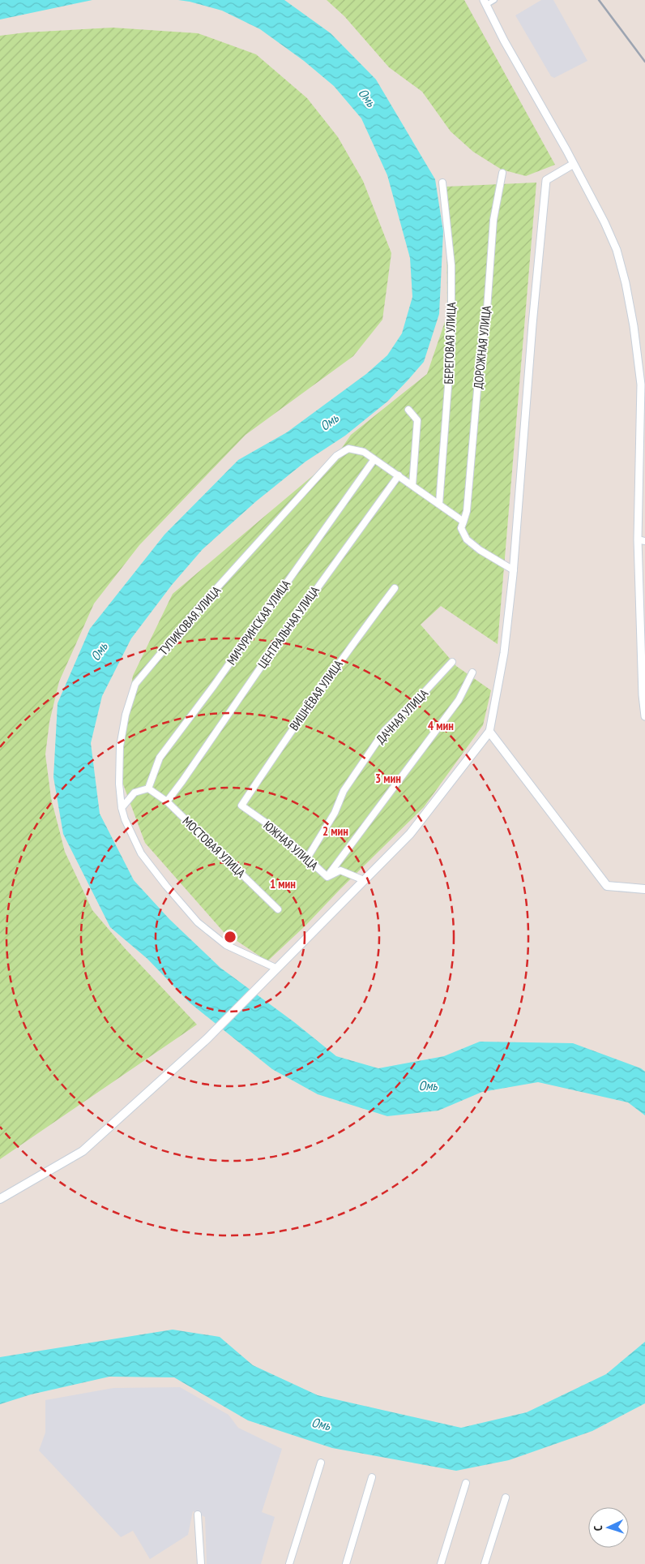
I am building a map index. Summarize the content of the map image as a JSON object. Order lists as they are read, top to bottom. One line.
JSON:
{"streets":{"street":["БЕРЕГОВАЯ УЛИЦА","ДОРОЖНАЯ УЛИЦА","ТУПИКОВАЯ УЛИЦА","МИЧУРИНСКАЯ УЛИЦА","ЦЕНТРАЛЬНАЯ УЛИЦА","ВИШНЁВАЯ УЛИЦА","ДАЧНАЯ УЛИЦА","ЮЖНАЯ УЛИЦА","МОСТОВАЯ УЛИЦА"]},"crossings":[["ТУПИКОВАЯ УЛИЦА","МИЧУРИНСКАЯ УЛИЦА"],["МИЧУРИНСКАЯ УЛИЦА","МОСТОВАЯ УЛИЦА"],["ЦЕНТРАЛЬНАЯ УЛИЦА","МОСТОВАЯ УЛИЦА"],["ВИШНЁВАЯ УЛИЦА","ЮЖНАЯ УЛИЦА"],["ДАЧНАЯ УЛИЦА","ЮЖНАЯ УЛИЦА"]],"water":["Омь"],"north":"left","rings":["4 мин","3 мин","2 мин","1 мин"]}
